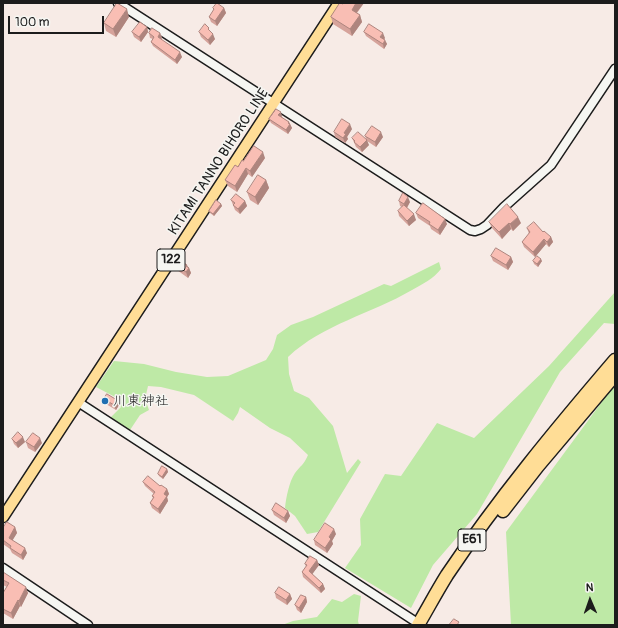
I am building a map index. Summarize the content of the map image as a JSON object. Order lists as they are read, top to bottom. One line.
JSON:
{"streets":{"highway":["E61"],"main road":["KITAMI TANNO BIHORO LINE","122"]},"places":["川東神社"],"scale_bar":"100 m","north":"top"}
